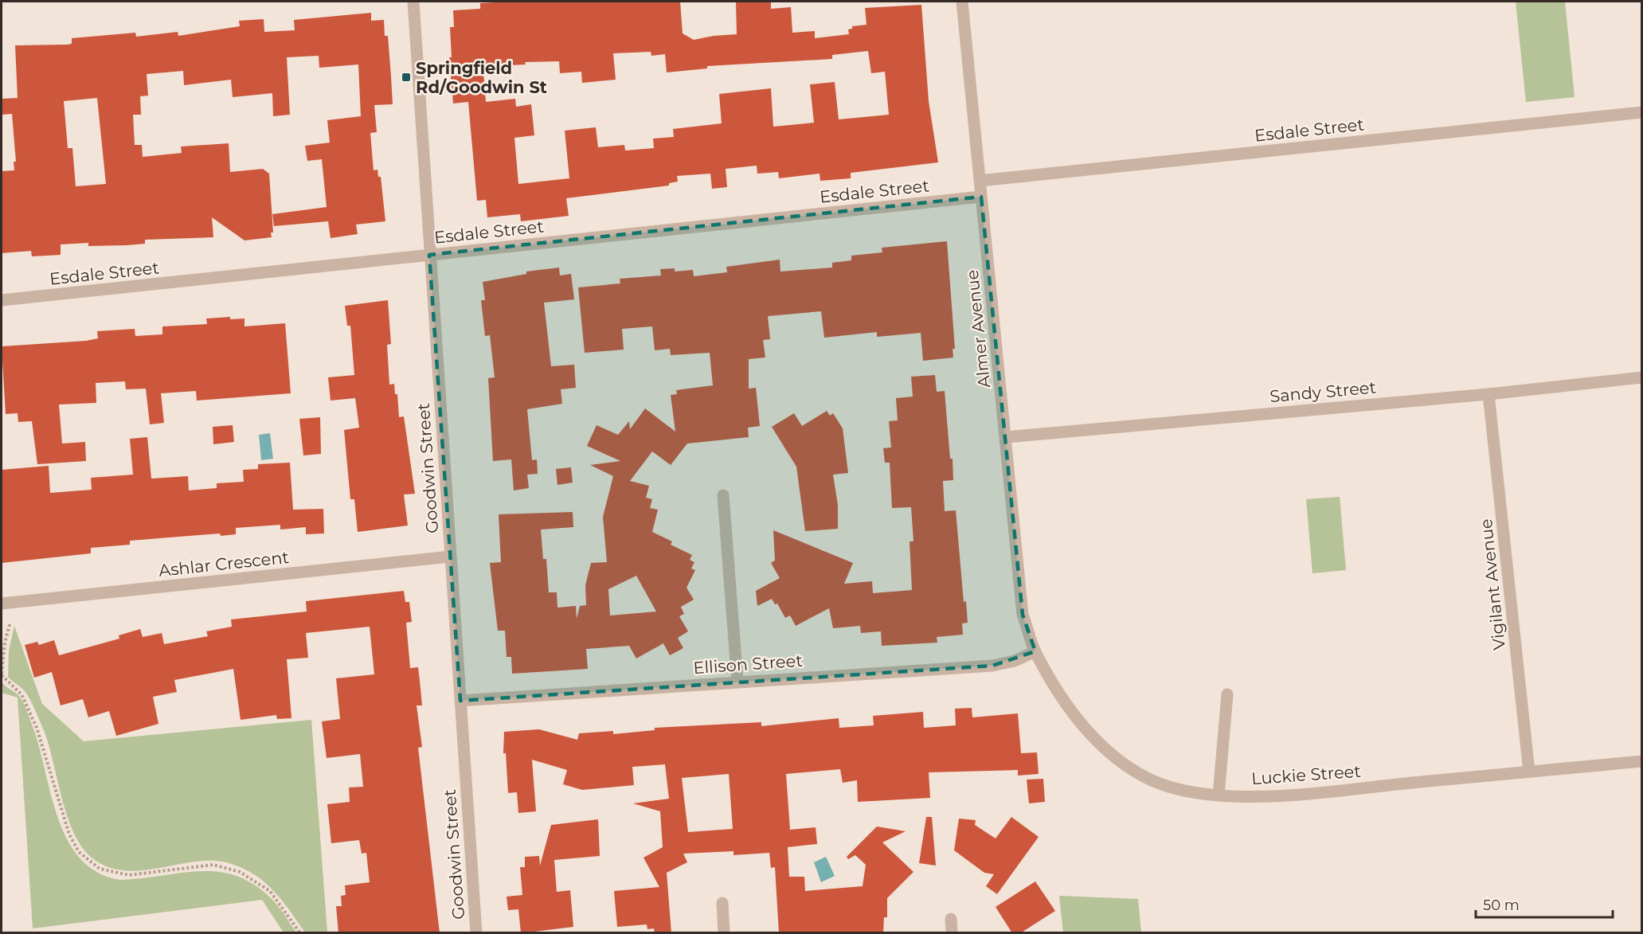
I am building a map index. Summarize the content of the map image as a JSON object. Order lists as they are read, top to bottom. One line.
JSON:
{"streets":{"street":["Esdale Street","Almer Avenue","Sandy Street","Goodwin Street","Ashlar Crescent","Vigilant Avenue","Ellison Street","Luckie Street"]},"crossings":[["Esdale Street","Almer Avenue"],["Esdale Street","Goodwin Street"],["Almer Avenue","Sandy Street"],["Almer Avenue","Ellison Street"],["Almer Avenue","Luckie Street"],["Sandy Street","Vigilant Avenue"],["Goodwin Street","Ashlar Crescent"],["Goodwin Street","Ellison Street"],["Vigilant Avenue","Luckie Street"],["Ellison Street","Luckie Street"]],"places":{"transit":["Springfield Rd/Goodwin St"]},"scale_bar":"50 m"}
